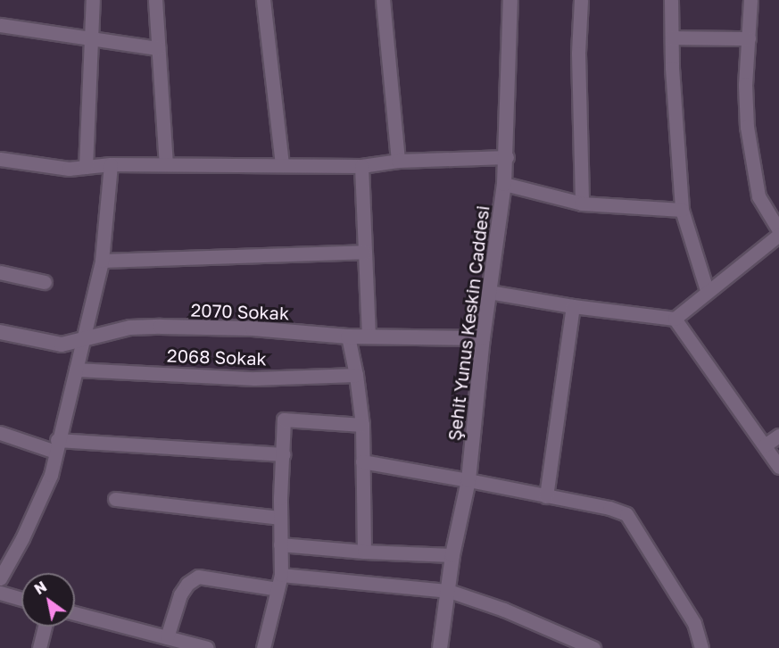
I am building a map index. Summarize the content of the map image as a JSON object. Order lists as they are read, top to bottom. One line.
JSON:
{"streets":{"street":["2070 Sokak","Şehit Yunus Keskin Caddesi","2068 Sokak"]},"crossings":[["2070 Sokak","Şehit Yunus Keskin Caddesi"]],"north":"top left"}
